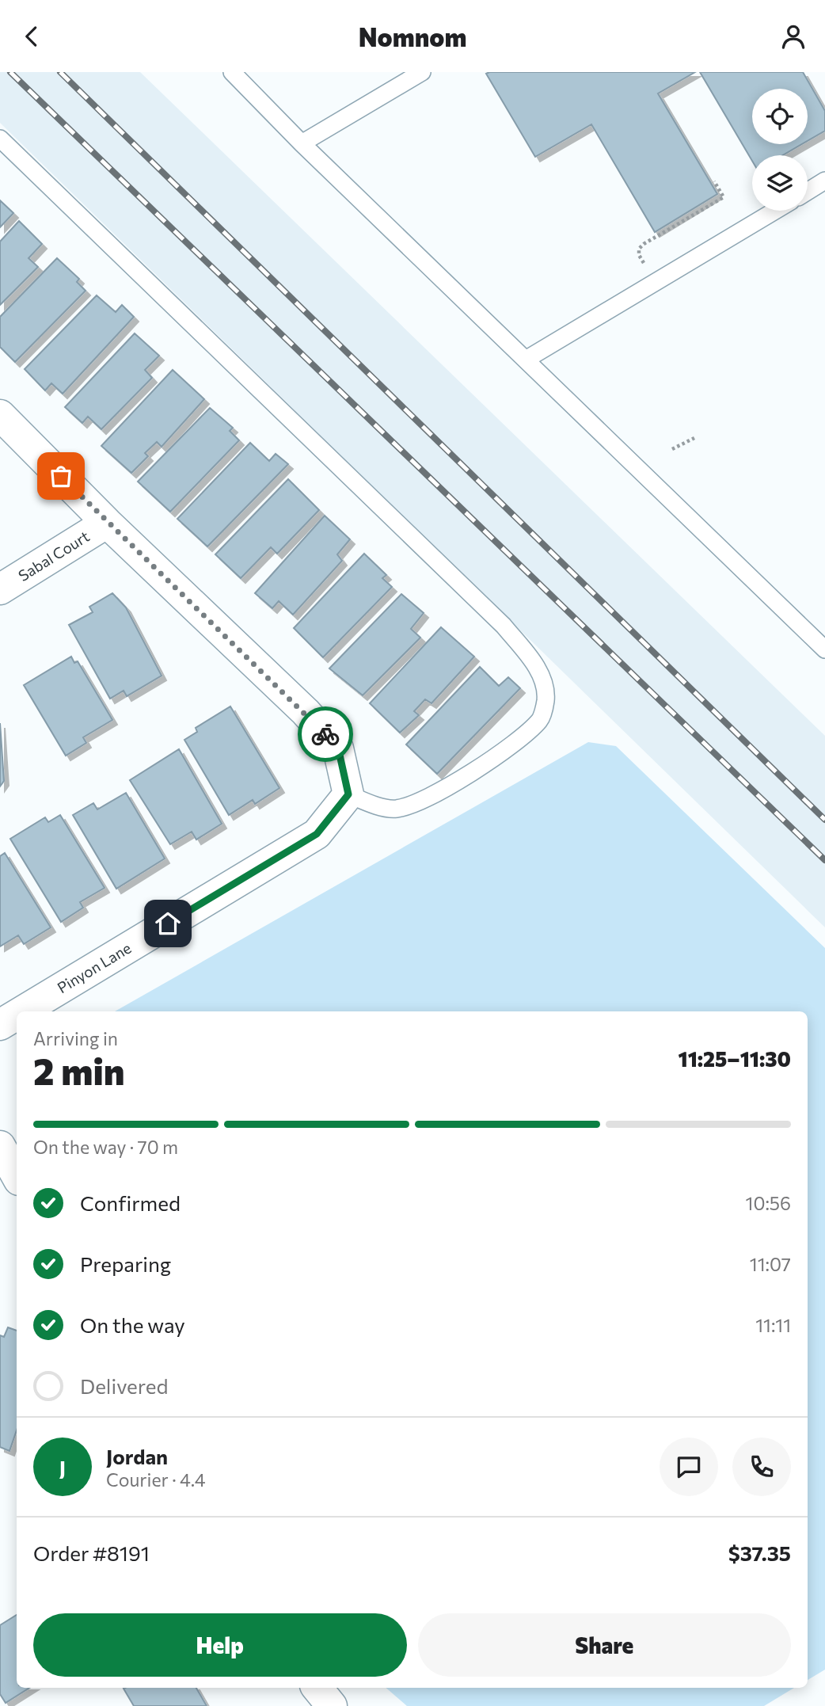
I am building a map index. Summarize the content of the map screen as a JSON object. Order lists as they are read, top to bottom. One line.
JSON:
{"streets":{"street":["Sabal Court","Pinyon Lane"]},"page":{"header":"Nomnom","heading":["2 min","Arriving in","11:25–11:30"],"panel":["Jordan","Courier · 4.4","Order #8191","$37.35"],"bar":"On the way · 70 m","list":[["Confirmed","10:56"],["Preparing","11:07"],["On the way","11:11"],"Delivered"],"round":"J","buttons":["Help","Share"]}}
